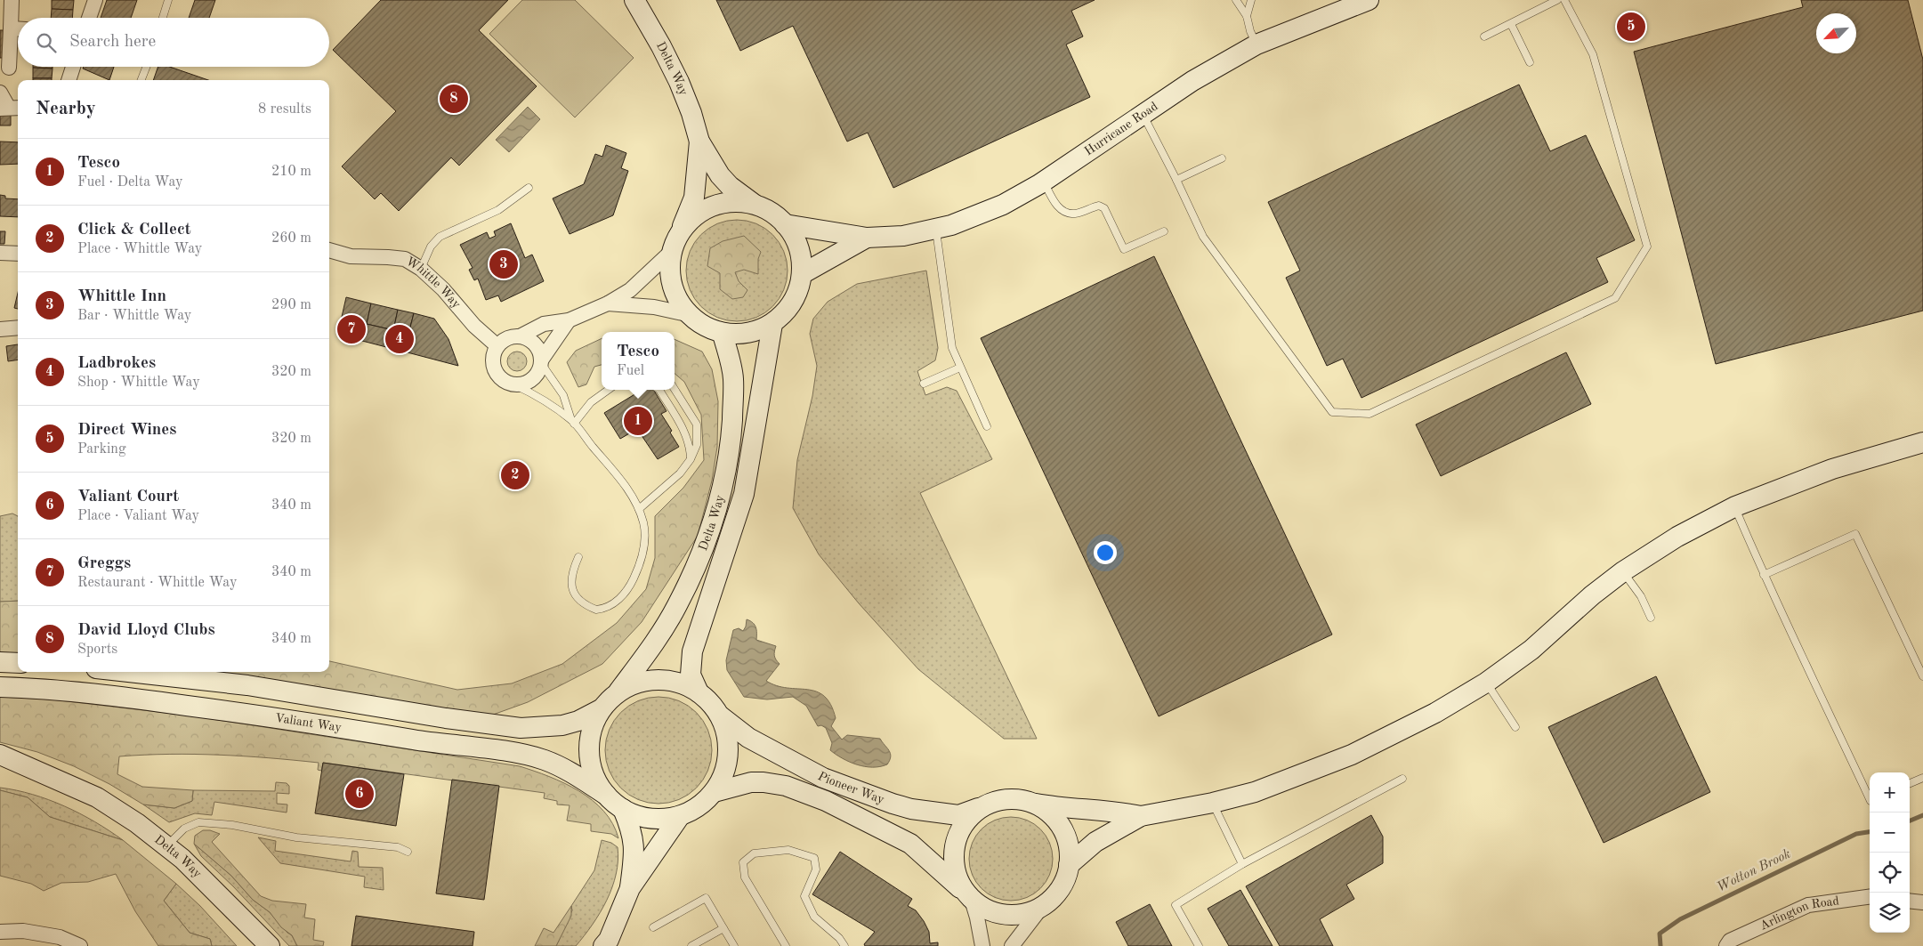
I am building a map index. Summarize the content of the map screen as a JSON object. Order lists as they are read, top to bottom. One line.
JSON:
{"streets":{"street":["Delta Way","Hurricane Road","Whittle Way","Valiant Way","Pioneer Way","Arlington Road"]},"crossings":[["Delta Way","Hurricane Road"],["Delta Way","Valiant Way"],["Delta Way","Pioneer Way"],["Valiant Way","Pioneer Way"]],"water":["Wotton Brook"],"north":"bottom left","page":{"pins":["5","8","3","7","4","1","2","6"],"search":"Search here","heading":["Nearby","8 results"],"list":[{"mark":"1","name":"Tesco","note":"Fuel · Delta Way","value":"210 m"},{"mark":"2","name":"Click & Collect","note":"Place · Whittle Way","value":"260 m"},{"mark":"3","name":"Whittle Inn","note":"Bar · Whittle Way","value":"290 m"},{"mark":"4","name":"Ladbrokes","note":"Shop · Whittle Way","value":"320 m"},{"mark":"5","name":"Direct Wines","note":"Parking","value":"320 m"},{"mark":"6","name":"Valiant Court","note":"Place · Valiant Way","value":"340 m"},{"mark":"7","name":"Greggs","note":"Restaurant · Whittle Way","value":"340 m"},{"mark":"8","name":"David Lloyd Clubs","note":"Sports","value":"340 m"}],"popup":["Tesco","Fuel"],"map_buttons":["+","−"]}}
